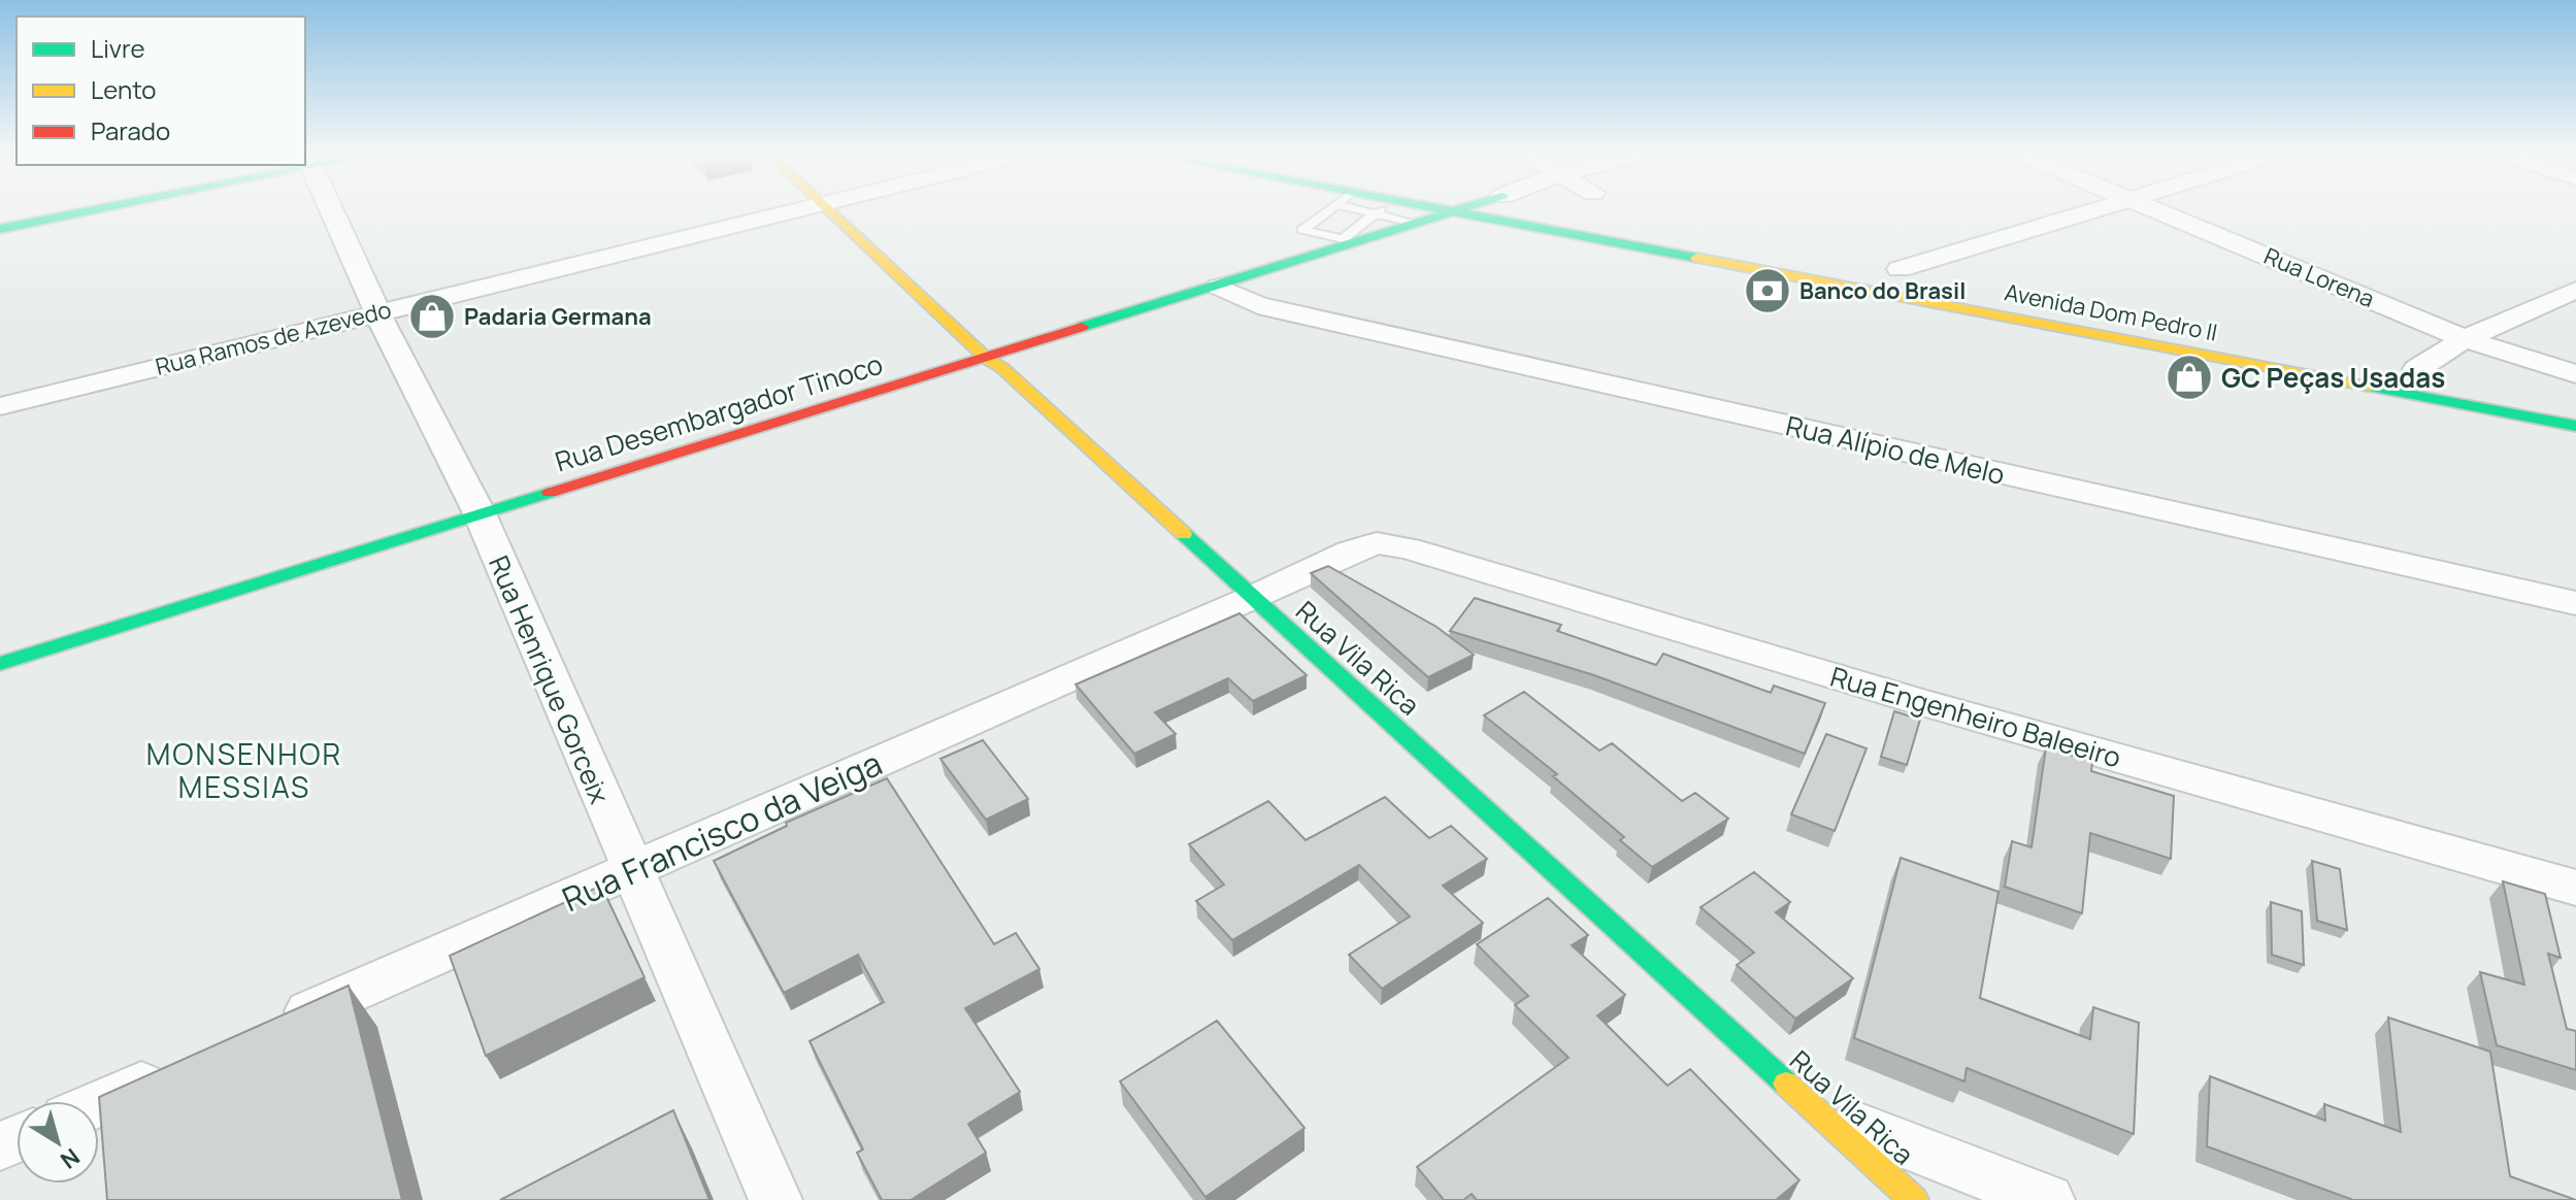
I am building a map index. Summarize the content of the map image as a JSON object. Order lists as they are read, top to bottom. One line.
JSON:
{"streets":{"street":["Rua Lorena","Avenida Dom Pedro II","Rua Ramos de Azevedo","Rua Desembargador Tinoco","Rua Alípio de Melo","Rua Vila Rica","Rua Henrique Gorceix","Rua Engenheiro Baleeiro","Rua Francisco da Veiga"]},"crossings":[["Avenida Dom Pedro II","Rua Desembargador Tinoco"],["Rua Ramos de Azevedo","Rua Henrique Gorceix"],["Rua Desembargador Tinoco","Rua Alípio de Melo"],["Rua Desembargador Tinoco","Rua Vila Rica"],["Rua Desembargador Tinoco","Rua Henrique Gorceix"],["Rua Vila Rica","Rua Francisco da Veiga"],["Rua Henrique Gorceix","Rua Francisco da Veiga"],["Rua Engenheiro Baleeiro","Rua Francisco da Veiga"]],"districts":["MONSENHOR MESSIAS"],"places":{"bank":["Banco do Brasil"],"shop":["Padaria Germana","GC Peças Usadas"]},"legend":["Livre","Lento","Parado"],"north":"bottom right"}
